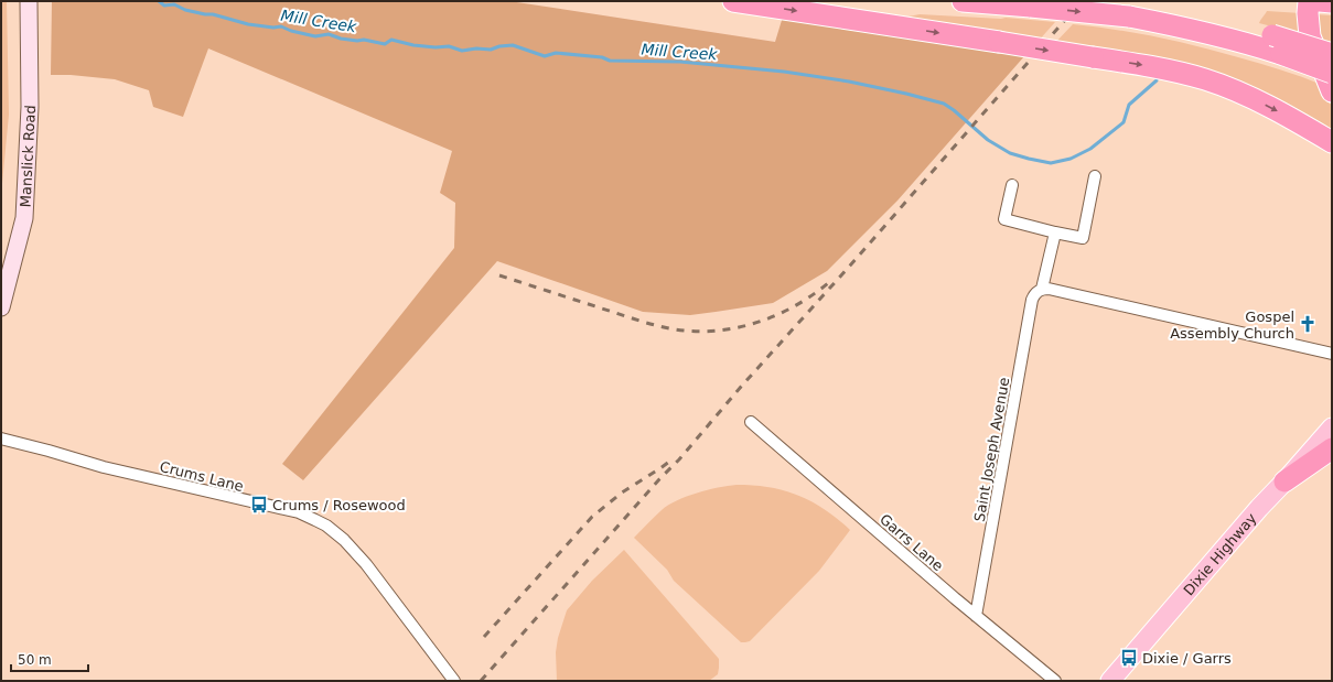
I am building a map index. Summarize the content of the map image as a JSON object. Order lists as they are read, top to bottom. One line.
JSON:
{"streets":{"main road":["Manslick Road","Dixie Highway"],"street":["Saint Joseph Avenue","Crums Lane","Garrs Lane"]},"crossings":[["Saint Joseph Avenue","Garrs Lane"]],"water":["Mill Creek"],"places":{"church":["Gospel Assembly Church"],"bus stop":["Crums / Rosewood","Dixie / Garrs"]},"scale_bar":"50 m"}
